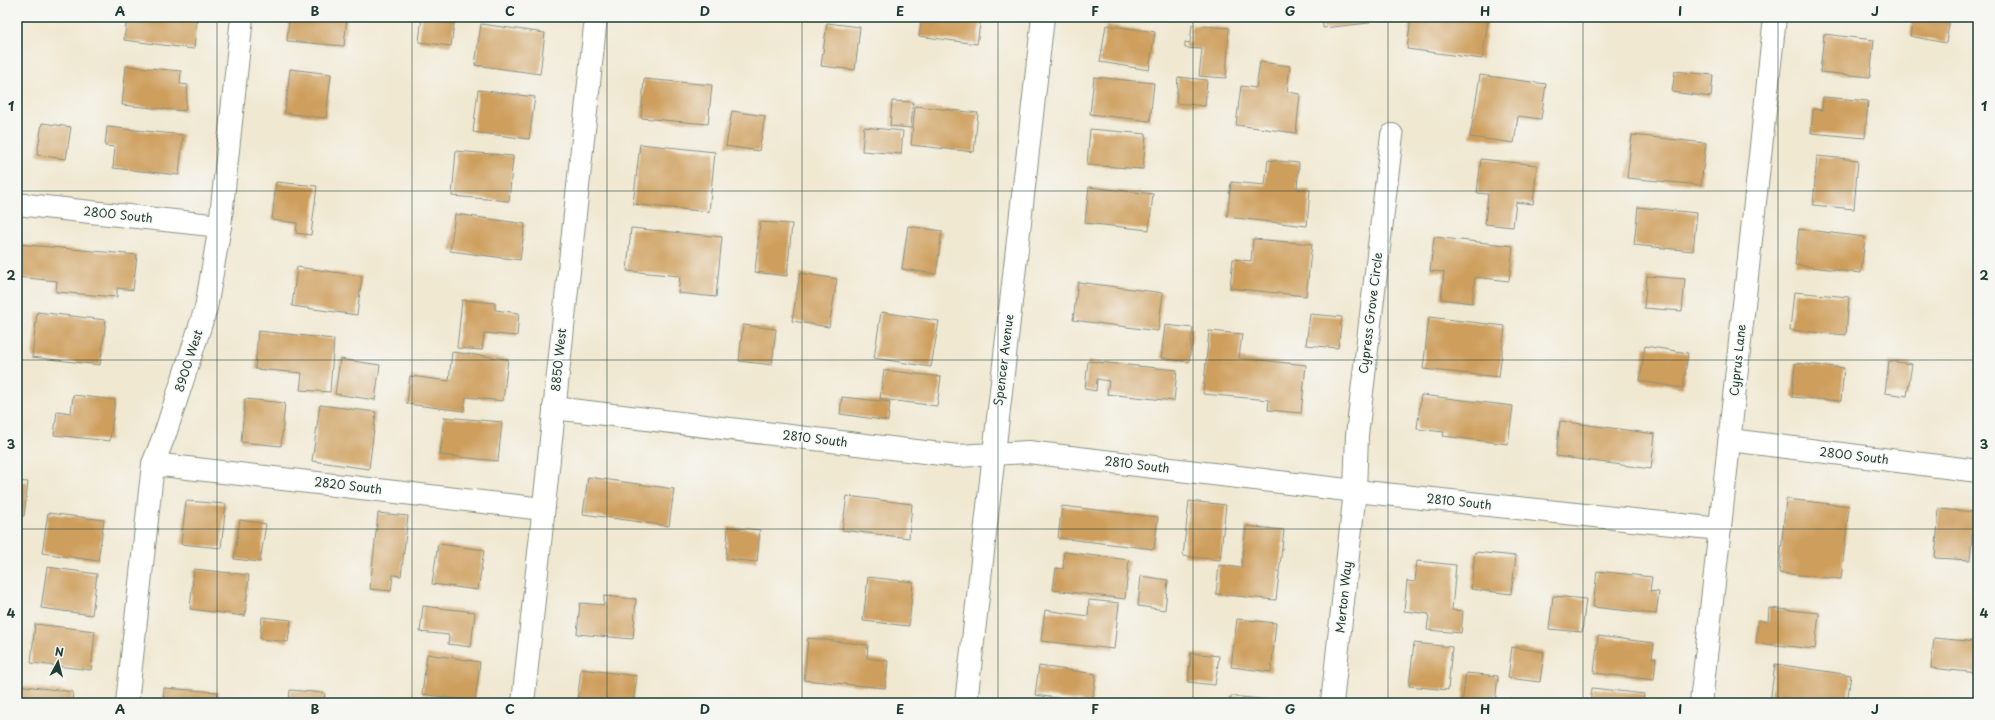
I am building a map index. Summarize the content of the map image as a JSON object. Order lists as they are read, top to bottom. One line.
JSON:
{"streets":{"street":["2800 South","Cypress Grove Circle","8850 West","Spencer Avenue","Cyprus Lane","8900 West","2810 South","2820 South","Merton Way"]},"crossings":[["2800 South","Cyprus Lane"],["2800 South","8900 West"],["Cypress Grove Circle","2810 South"],["Cypress Grove Circle","Merton Way"],["8850 West","2810 South"],["8850 West","2820 South"],["Spencer Avenue","2810 South"],["Cyprus Lane","2810 South"],["8900 West","2820 South"],["2810 South","Merton Way"]],"north":"top","grid":{"columns":["A","B","C","D","E","F","G","H","I","J"],"rows":["1","2","3","4"]}}
